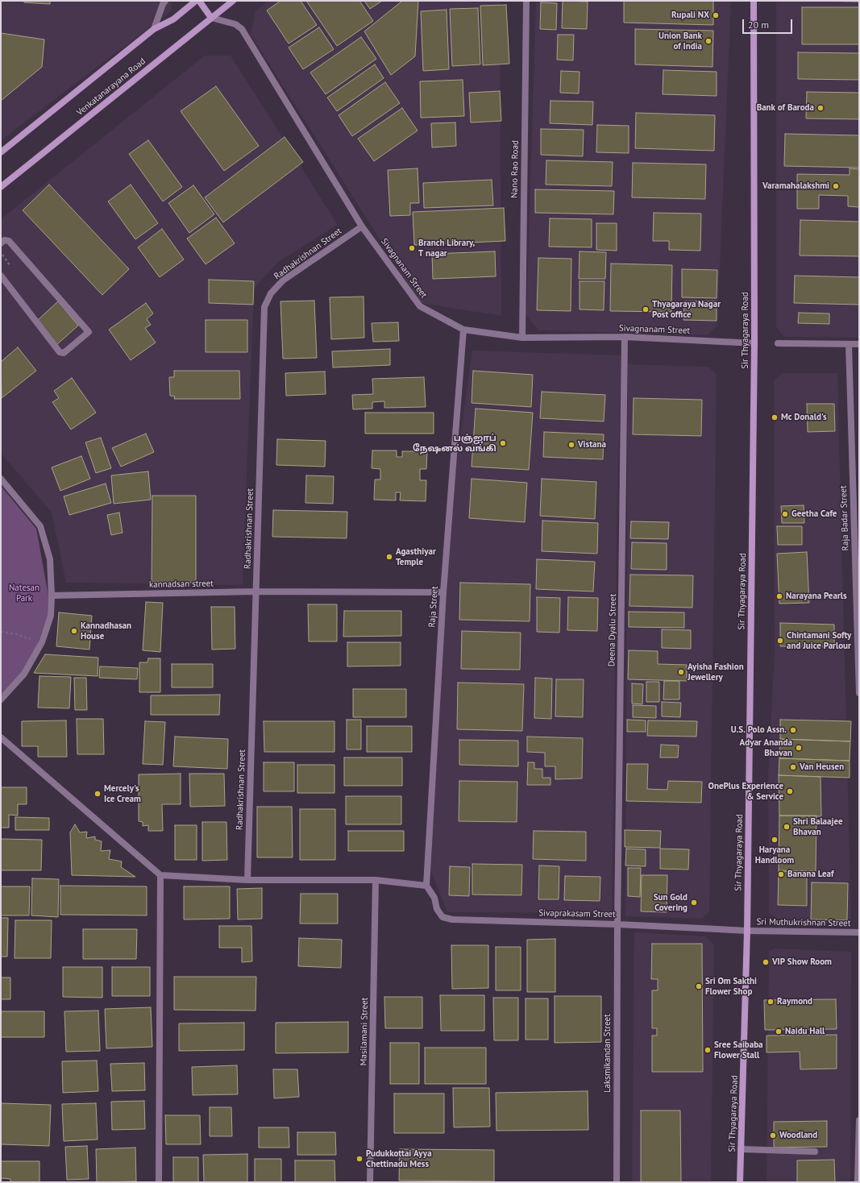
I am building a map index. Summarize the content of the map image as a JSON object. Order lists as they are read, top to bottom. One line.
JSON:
{"streets":{"main road":["Venkatanarayana Road","Sir Thyagaraya Road"],"street":["Nano Rao Road","Radhakrishnan Street","Sivagnanam Street","Raja Badar Street","kannadsan street","Raja Street","Deena Dyalu Street","Sivaprakasam Street","Sri Muthukrishnan Street","Masilamani Street","Laksmikandan Street"]},"crossings":[["Venkatanarayana Road","Sivagnanam Street"],["Nano Rao Road","Sivagnanam Street"],["Radhakrishnan Street","Sivagnanam Street"],["Radhakrishnan Street","kannadsan street"],["Sivagnanam Street","Sir Thyagaraya Road"],["Sivagnanam Street","Raja Street"],["Sivagnanam Street","Deena Dyalu Street"],["Sir Thyagaraya Road","Sivaprakasam Street"],["Sir Thyagaraya Road","Sri Muthukrishnan Street"],["kannadsan street","Raja Street"],["Raja Street","Sivaprakasam Street"],["Deena Dyalu Street","Sivaprakasam Street"],["Deena Dyalu Street","Laksmikandan Street"],["Sivaprakasam Street","Sri Muthukrishnan Street"],["Sivaprakasam Street","Laksmikandan Street"]],"parks":["Natesan Park"],"places":["Rupali NX","Union Bank of India","Bank of Baroda","Varamahalakshmi","Branch Library, T nagar","Thyagaraya Nagar Post office","Mc Donald's","பஞ்ஐாப் நேஷனல் வங்கி","Vistana","Geetha Cafe","Agasthiyar Temple","Narayana Pearls","Kannadhasan House","Chintamani Softy and Juice Parlour","Ayisha Fashion Jewellery","U.S. Polo Assn.","Adyar Ananda Bhavan","Van Heusen","OnePlus Experience & Service","Mercely's Ice Cream","Shri Balaajee Bhavan","Haryana Handloom","Banana Leaf","Sun Gold Covering","VIP Show Room","Sri Om Sakthi Flower Shop","Raymond","Naidu Hall","Sree Saibaba Flower Stall","Woodland","Pudukkottai Ayya Chettinadu Mess"],"scale_bar":"20 m"}
